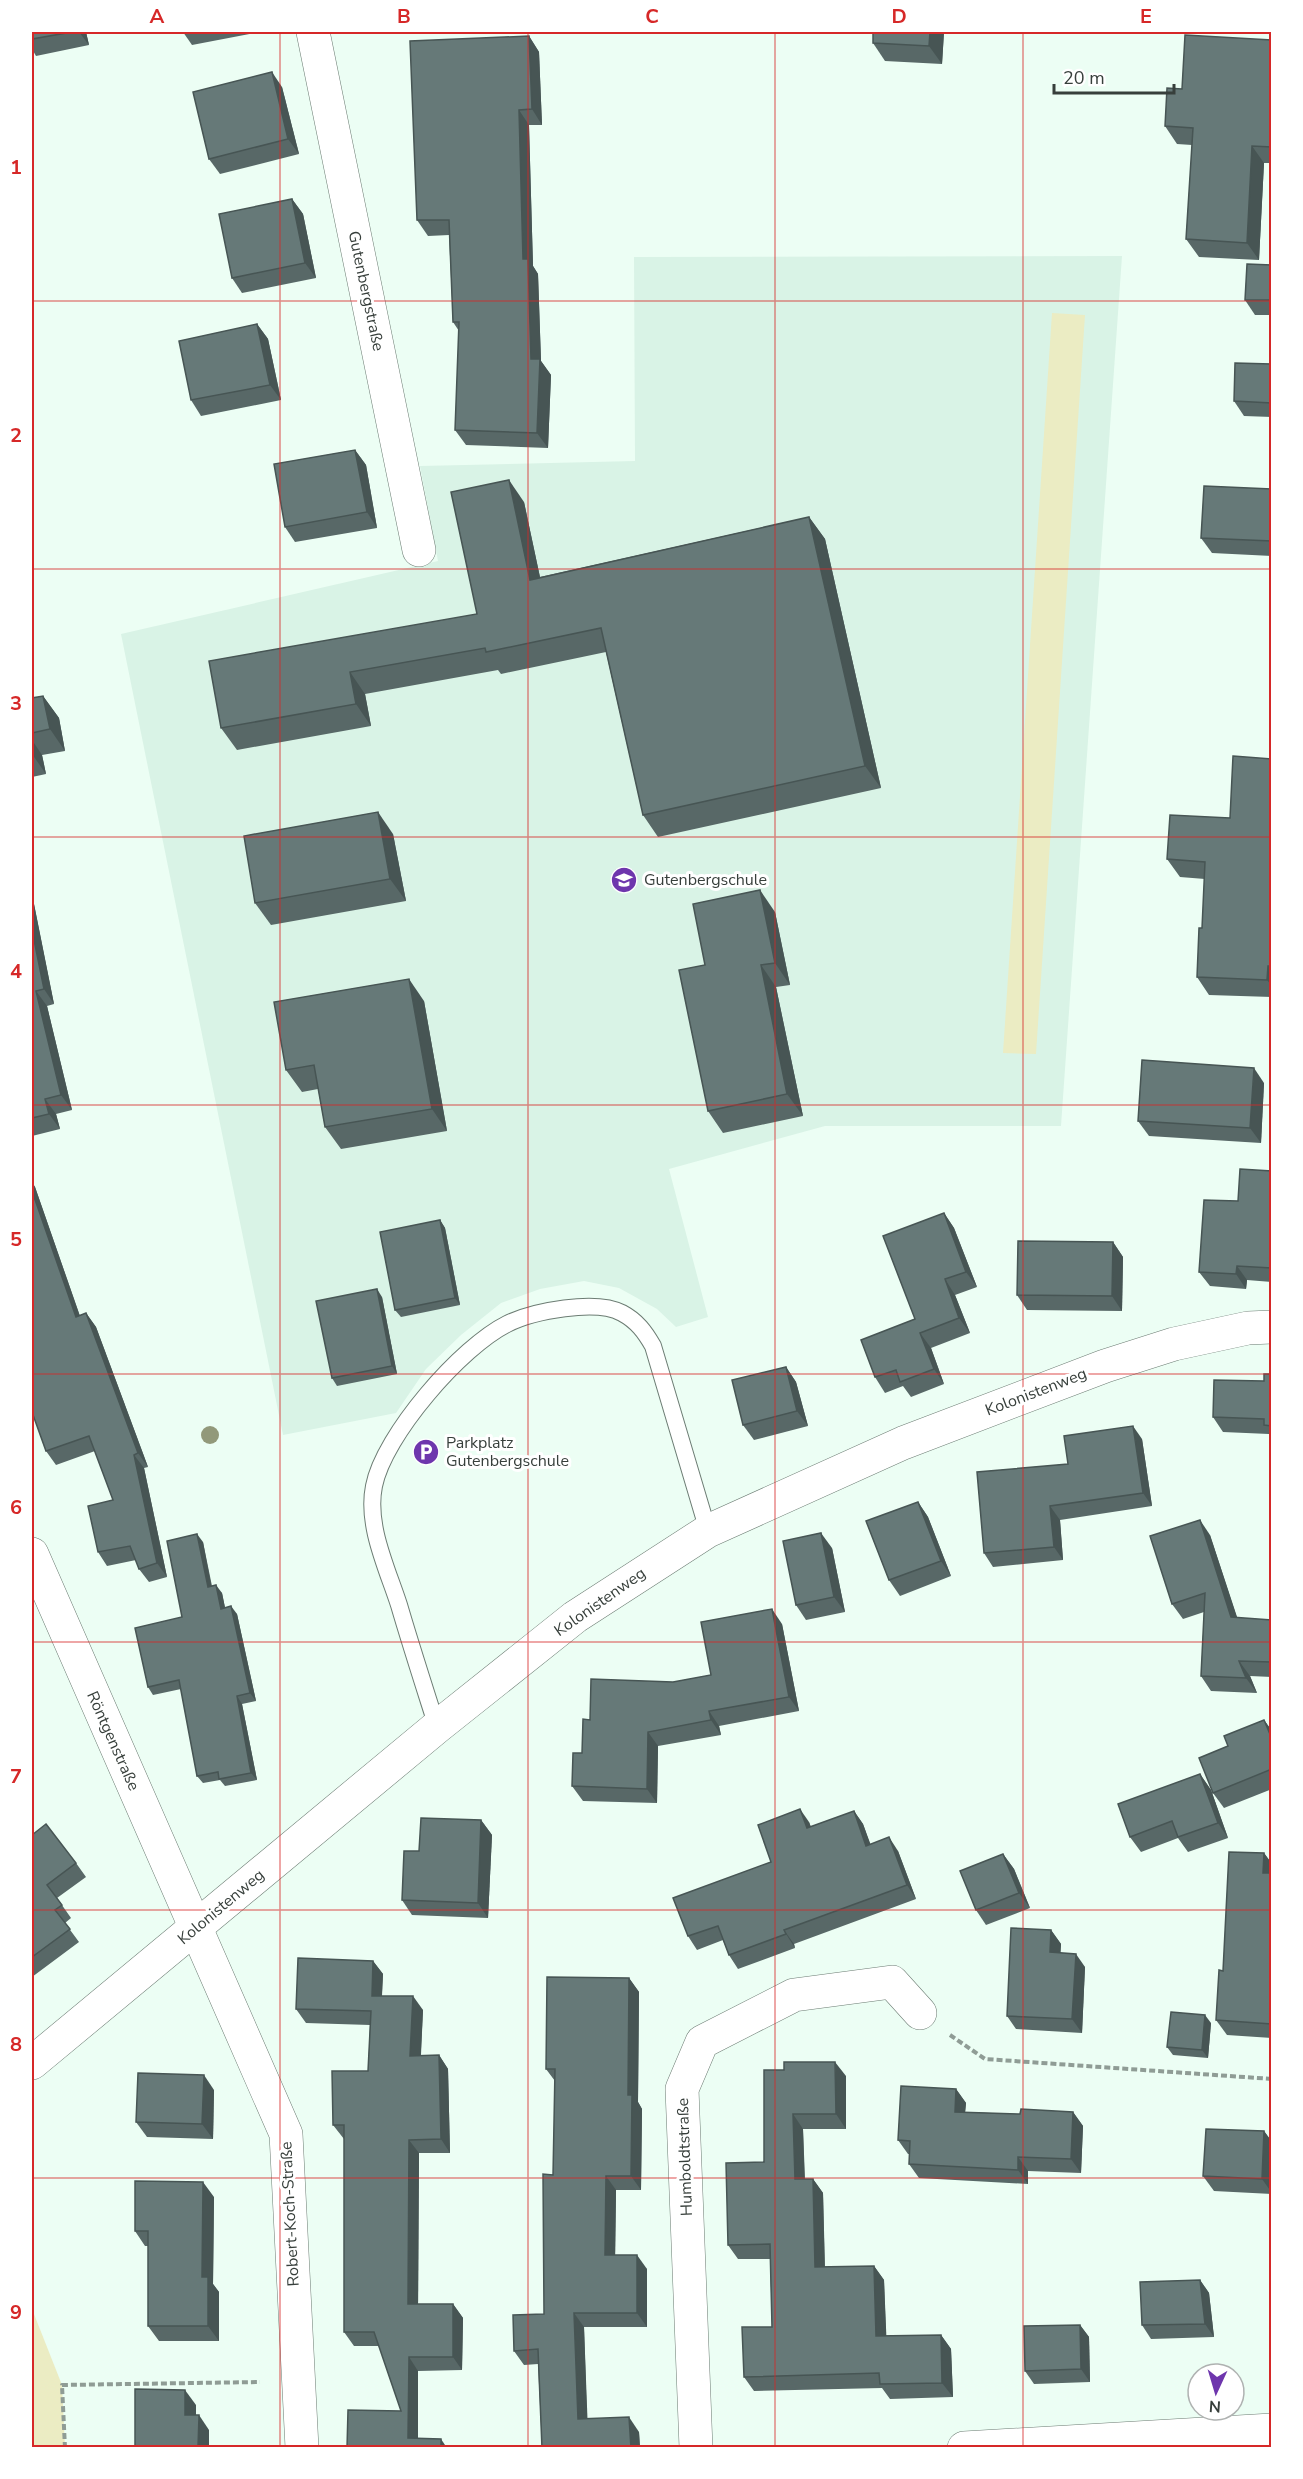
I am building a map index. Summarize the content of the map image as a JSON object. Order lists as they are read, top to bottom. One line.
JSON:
{"streets":{"street":["Gutenbergstraße","Kolonistenweg","Röntgenstraße","Humboldtstraße","Robert-Koch-Straße"]},"crossings":[["Kolonistenweg","Röntgenstraße"],["Kolonistenweg","Robert-Koch-Straße"],["Röntgenstraße","Robert-Koch-Straße"]],"places":{"school or university":["Gutenbergschule"],"parking":["Parkplatz Gutenbergschule"]},"scale_bar":"20 m","north":"bottom","grid":{"columns":["A","B","C","D","E"],"rows":["1","2","3","4","5","6","7","8","9"]}}
